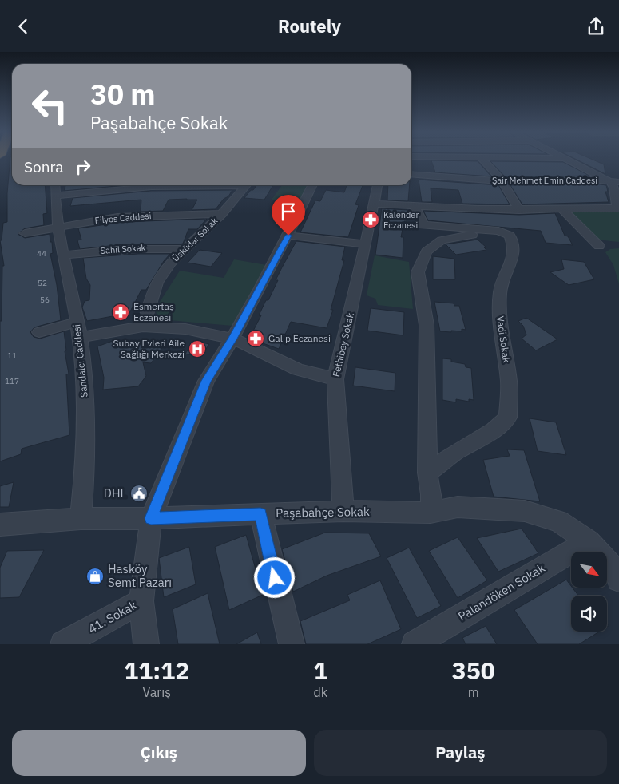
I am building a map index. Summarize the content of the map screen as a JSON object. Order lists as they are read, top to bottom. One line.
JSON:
{"streets":{"street":["Şair Mehmet Emin Caddesi","Filyos Caddesi","Üsküdar Sokak","Sahil Sokak","Vadi Sokak","Fethibey Sokak","Sandalcı Caddesi","Paşabahçe Sokak","Palandöken Sokak","41. Sokak"]},"crossings":[["Filyos Caddesi","Üsküdar Sokak"],["Filyos Caddesi","Sandalcı Caddesi"],["Üsküdar Sokak","Sahil Sokak"],["Sahil Sokak","Sandalcı Caddesi"],["Fethibey Sokak","Paşabahçe Sokak"],["Sandalcı Caddesi","Paşabahçe Sokak"],["Paşabahçe Sokak","Palandöken Sokak"]],"places":{"pharmacy":["Kalender Eczanesi","Esmertaş Eczanesi","Galip Eczanesi"],"hospital":["Subay Evleri Aile Sağlığı Merkezi"],"public building":["DHL"],"shop":["Hasköy Semt Pazarı"]},"house_numbers":["44","52","56","11","117"],"north":"bottom right","page":{"header":"Routely","turn":["30 m","Paşabahçe Sokak"],"then":"Sonra","eta":["11:12","Varış","1","dk","350","m"],"buttons":["Çıkış","Paylaş"]}}
